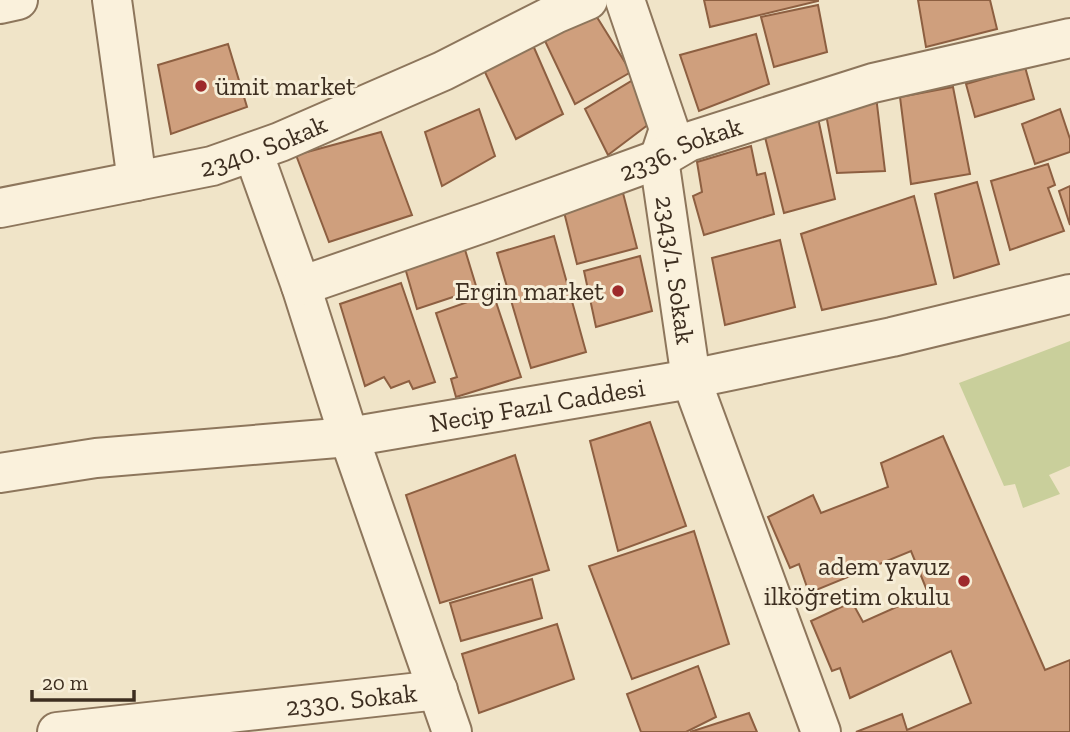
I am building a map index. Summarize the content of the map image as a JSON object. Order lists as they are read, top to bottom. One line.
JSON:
{"streets":{"street":["2340. Sokak","2336. Sokak","2343/1. Sokak","Necip Fazıl Caddesi","2330. Sokak"]},"crossings":[["2336. Sokak","2343/1. Sokak"],["2343/1. Sokak","Necip Fazıl Caddesi"]],"places":["ümit market","Ergin market","adem yavuz ilköğretim okulu"],"scale_bar":"20 m"}
